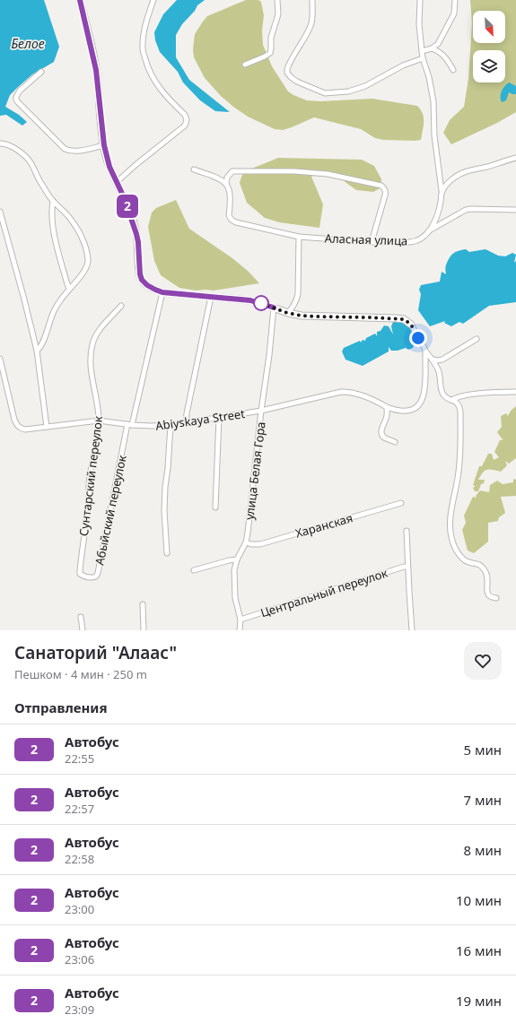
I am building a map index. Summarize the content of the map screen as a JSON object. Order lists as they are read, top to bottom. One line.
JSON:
{"streets":{"street":["Аласная улица","Abiyskaya Street","улица Белая Гора","Сунтарский переулок","Абыйский переулок","Харанская","Центральный переулок"]},"crossings":[["Abiyskaya Street","улица Белая Гора"],["Abiyskaya Street","Сунтарский переулок"],["Abiyskaya Street","Абыйский переулок"],["улица Белая Гора","Харанская"],["улица Белая Гора","Центральный переулок"],["Сунтарский переулок","Абыйский переулок"]],"water":["Белое"],"lines":["bus line 2"],"north":"bottom right","page":{"on_map":"2","heading":[["Санаторий \"Алаас\"","Пешком · 4 мин · 250 m"],"Отправления"],"list":[{"mark":"2","name":"Автобус","note":"22:55","value":"5 мин"},{"mark":"2","name":"Автобус","note":"22:57","value":"7 мин"},{"mark":"2","name":"Автобус","note":"22:58","value":"8 мин"},{"mark":"2","name":"Автобус","note":"23:00","value":"10 мин"},{"mark":"2","name":"Автобус","note":"23:06","value":"16 мин"},{"mark":"2","name":"Автобус","note":"23:09","value":"19 мин"}]}}
